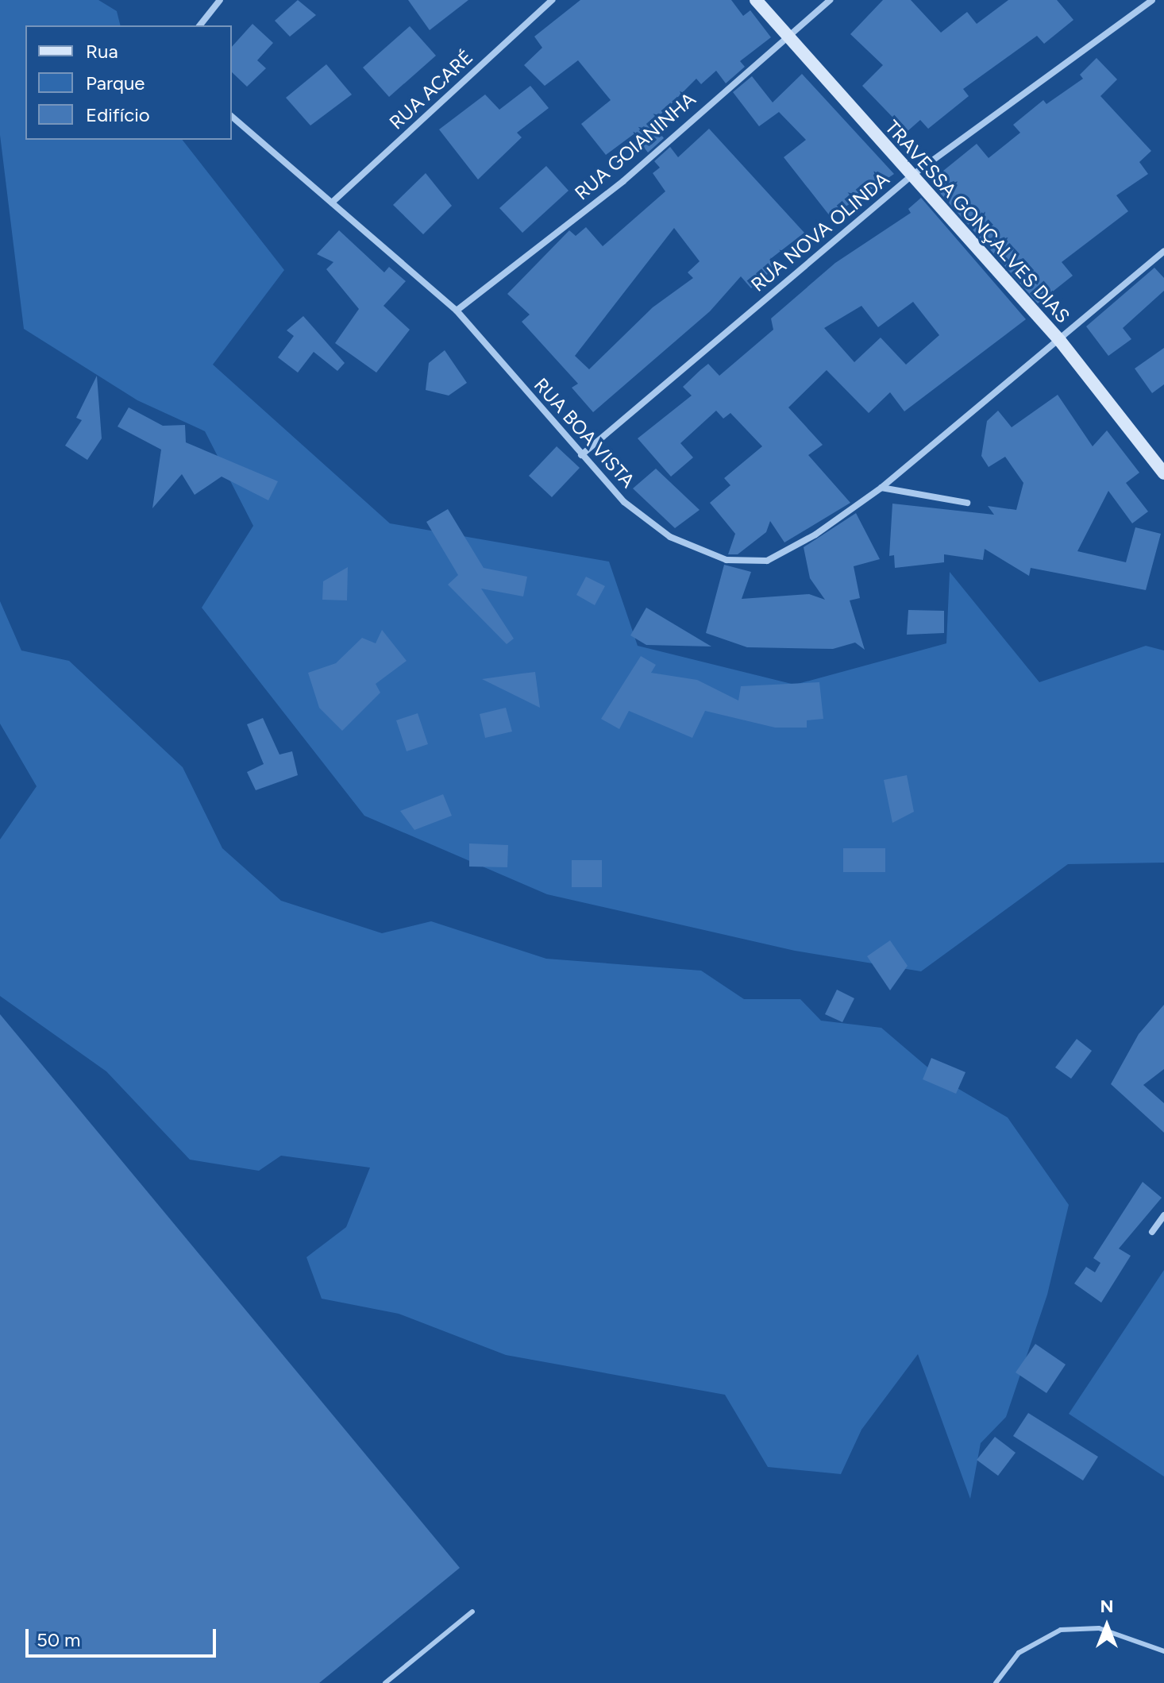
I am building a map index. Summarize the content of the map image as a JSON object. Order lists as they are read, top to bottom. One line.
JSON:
{"streets":{"street":["RUA ACARÉ","RUA GOIANINHA","TRAVESSA GONÇALVES DIAS","RUA NOVA OLINDA","RUA BOA VISTA"]},"crossings":[["RUA ACARÉ","RUA BOA VISTA"],["RUA GOIANINHA","TRAVESSA GONÇALVES DIAS"],["RUA GOIANINHA","RUA BOA VISTA"],["TRAVESSA GONÇALVES DIAS","RUA NOVA OLINDA"],["TRAVESSA GONÇALVES DIAS","RUA BOA VISTA"],["RUA NOVA OLINDA","RUA BOA VISTA"]],"legend":["Rua","Parque","Edifício"],"scale_bar":"50 m","north":"top"}
